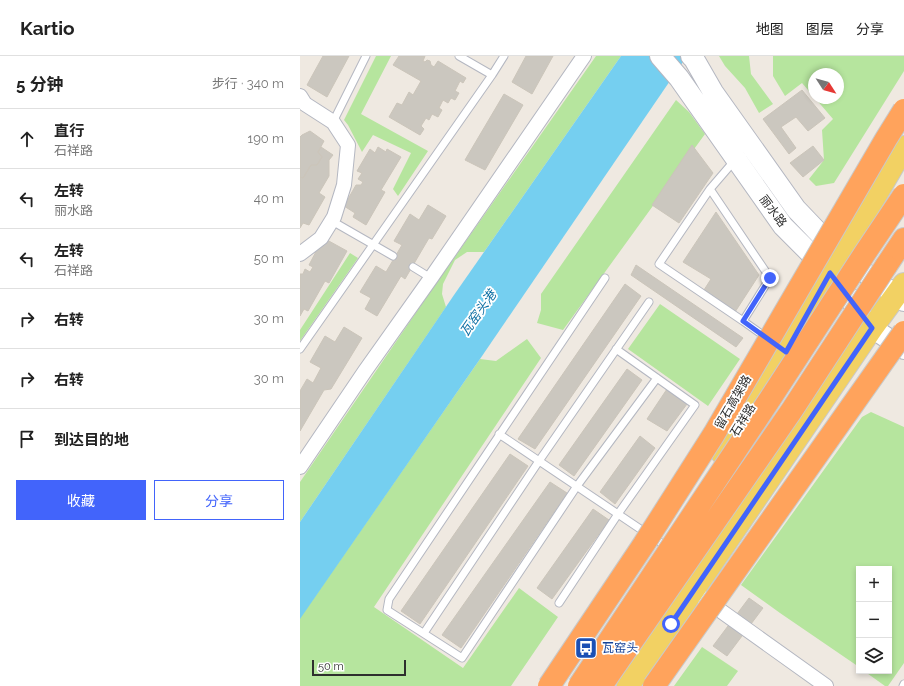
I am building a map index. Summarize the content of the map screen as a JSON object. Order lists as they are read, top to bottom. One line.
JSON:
{"streets":{"highway":["留石高架路"],"main road":["丽水路","石祥路"]},"crossings":[["丽水路","石祥路"]],"water":["瓦窑头港"],"places":{"bus stop":["瓦窑头"]},"scale_bar":"50 m","north":"bottom right","page":{"header":"Kartio","nav":["地图","图层","分享"],"heading":["5 分钟","步行 · 340 m"],"list":[["直行","石祥路","190 m"],["左转","丽水路","40 m"],["左转","石祥路","50 m"],["右转","30 m"],["右转","30 m"],"到达目的地"],"buttons":["收藏","分享"],"map_buttons":["+","−"],"scale":"50 m"}}
